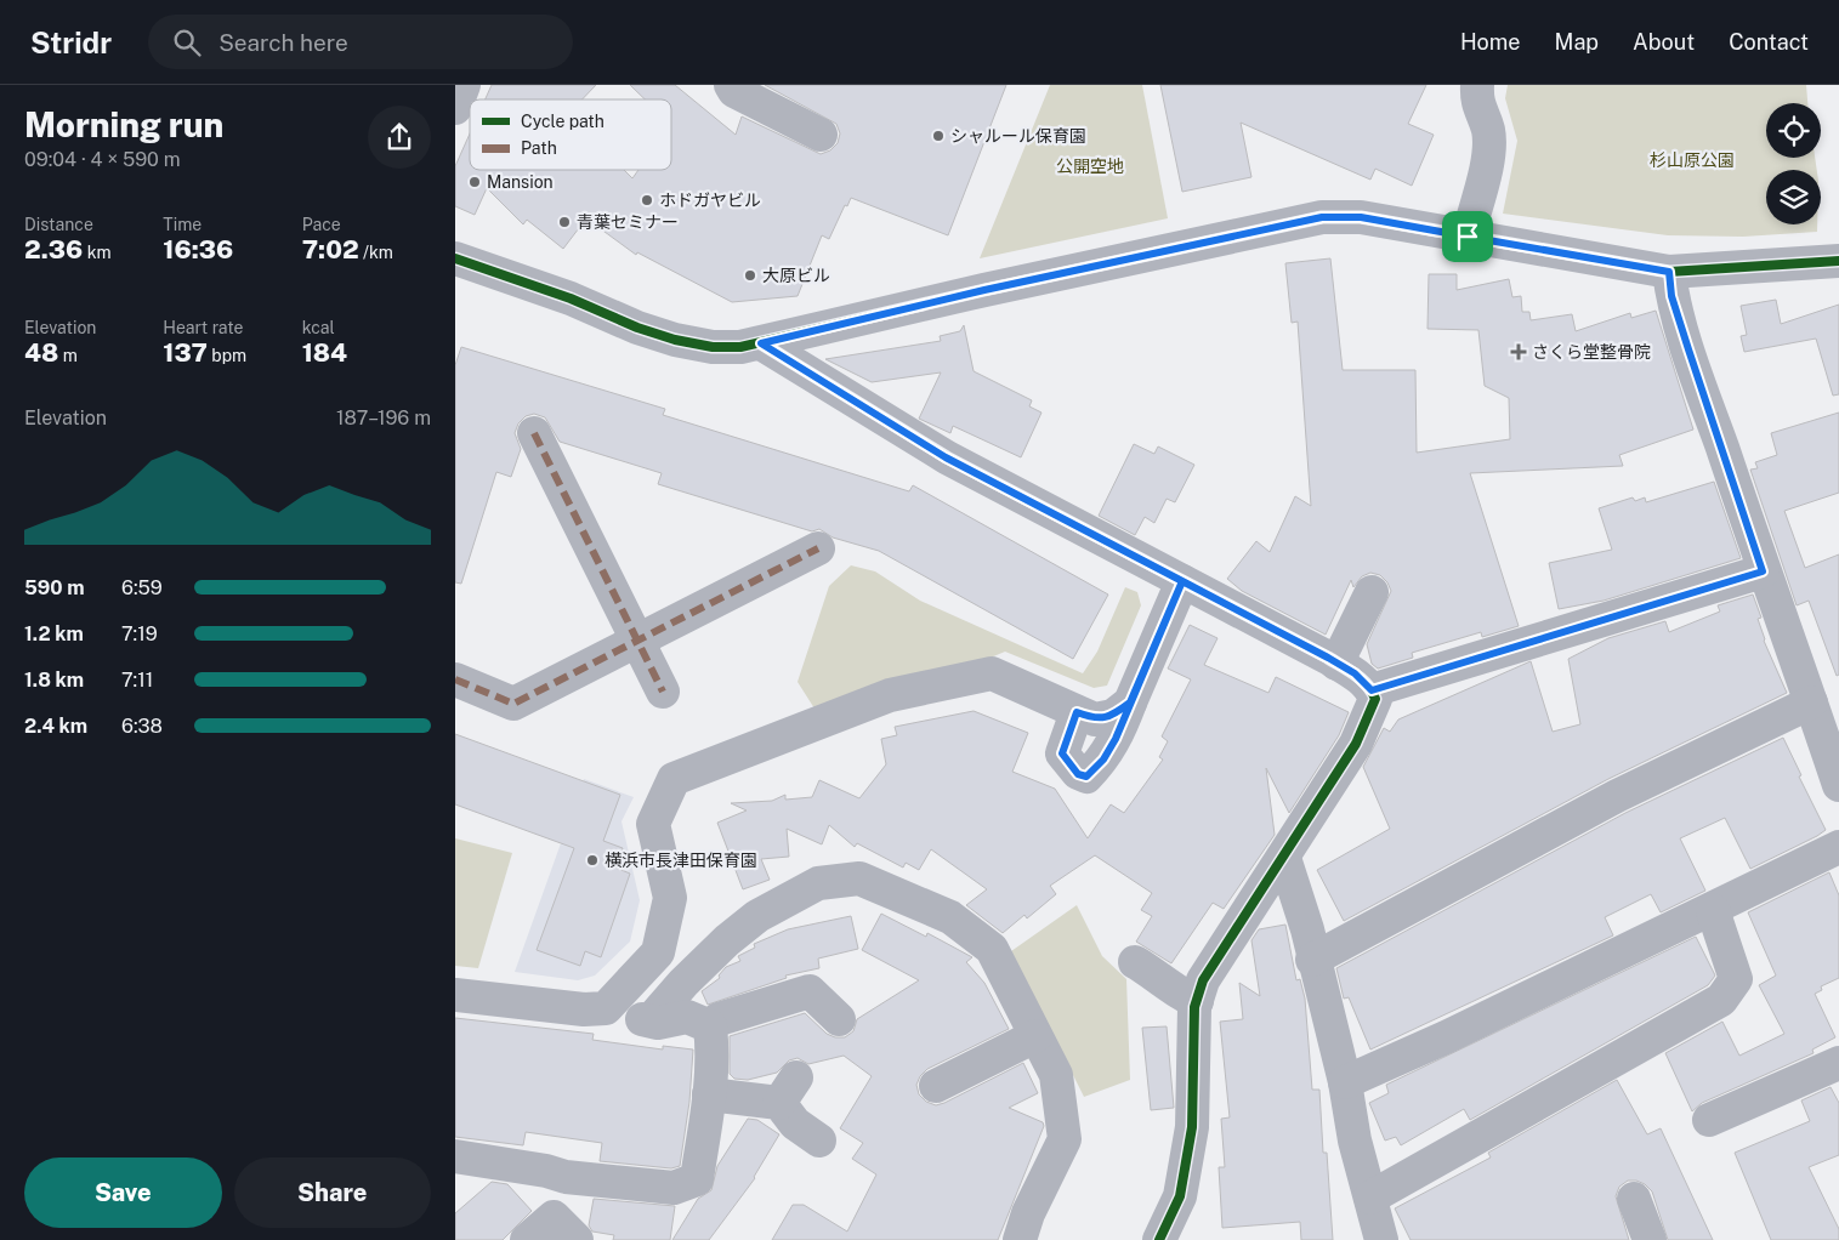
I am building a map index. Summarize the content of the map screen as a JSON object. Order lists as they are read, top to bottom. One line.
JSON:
{"parks":["杉山原公園","公開空地"],"places":{"other":["シャルール保育園","Mansion","ホドガヤビル","青葉セミナー","大原ビル","横浜市長津田保育園"],"health":["さくら堂整骨院"]},"legend":["Cycle path","Path"],"page":{"header":"Stridr","search":"Search here","nav":["Home","Map","About","Contact"],"heading":["Morning run","09:04 · 4 × 590 m"],"stats":[["Distance","2.36 km"],["Time","16:36"],["Pace","7:02 /km"],["Elevation","48 m"],["Heart rate","137 bpm"],["kcal","184"]],"chart":["Elevation","187–196 m"],"list":[{"name":"590 m","note":"6:59"},{"name":"1.2 km","note":"7:19"},{"name":"1.8 km","note":"7:11"},{"name":"2.4 km","note":"6:38"}],"buttons":["Save","Share"]}}
